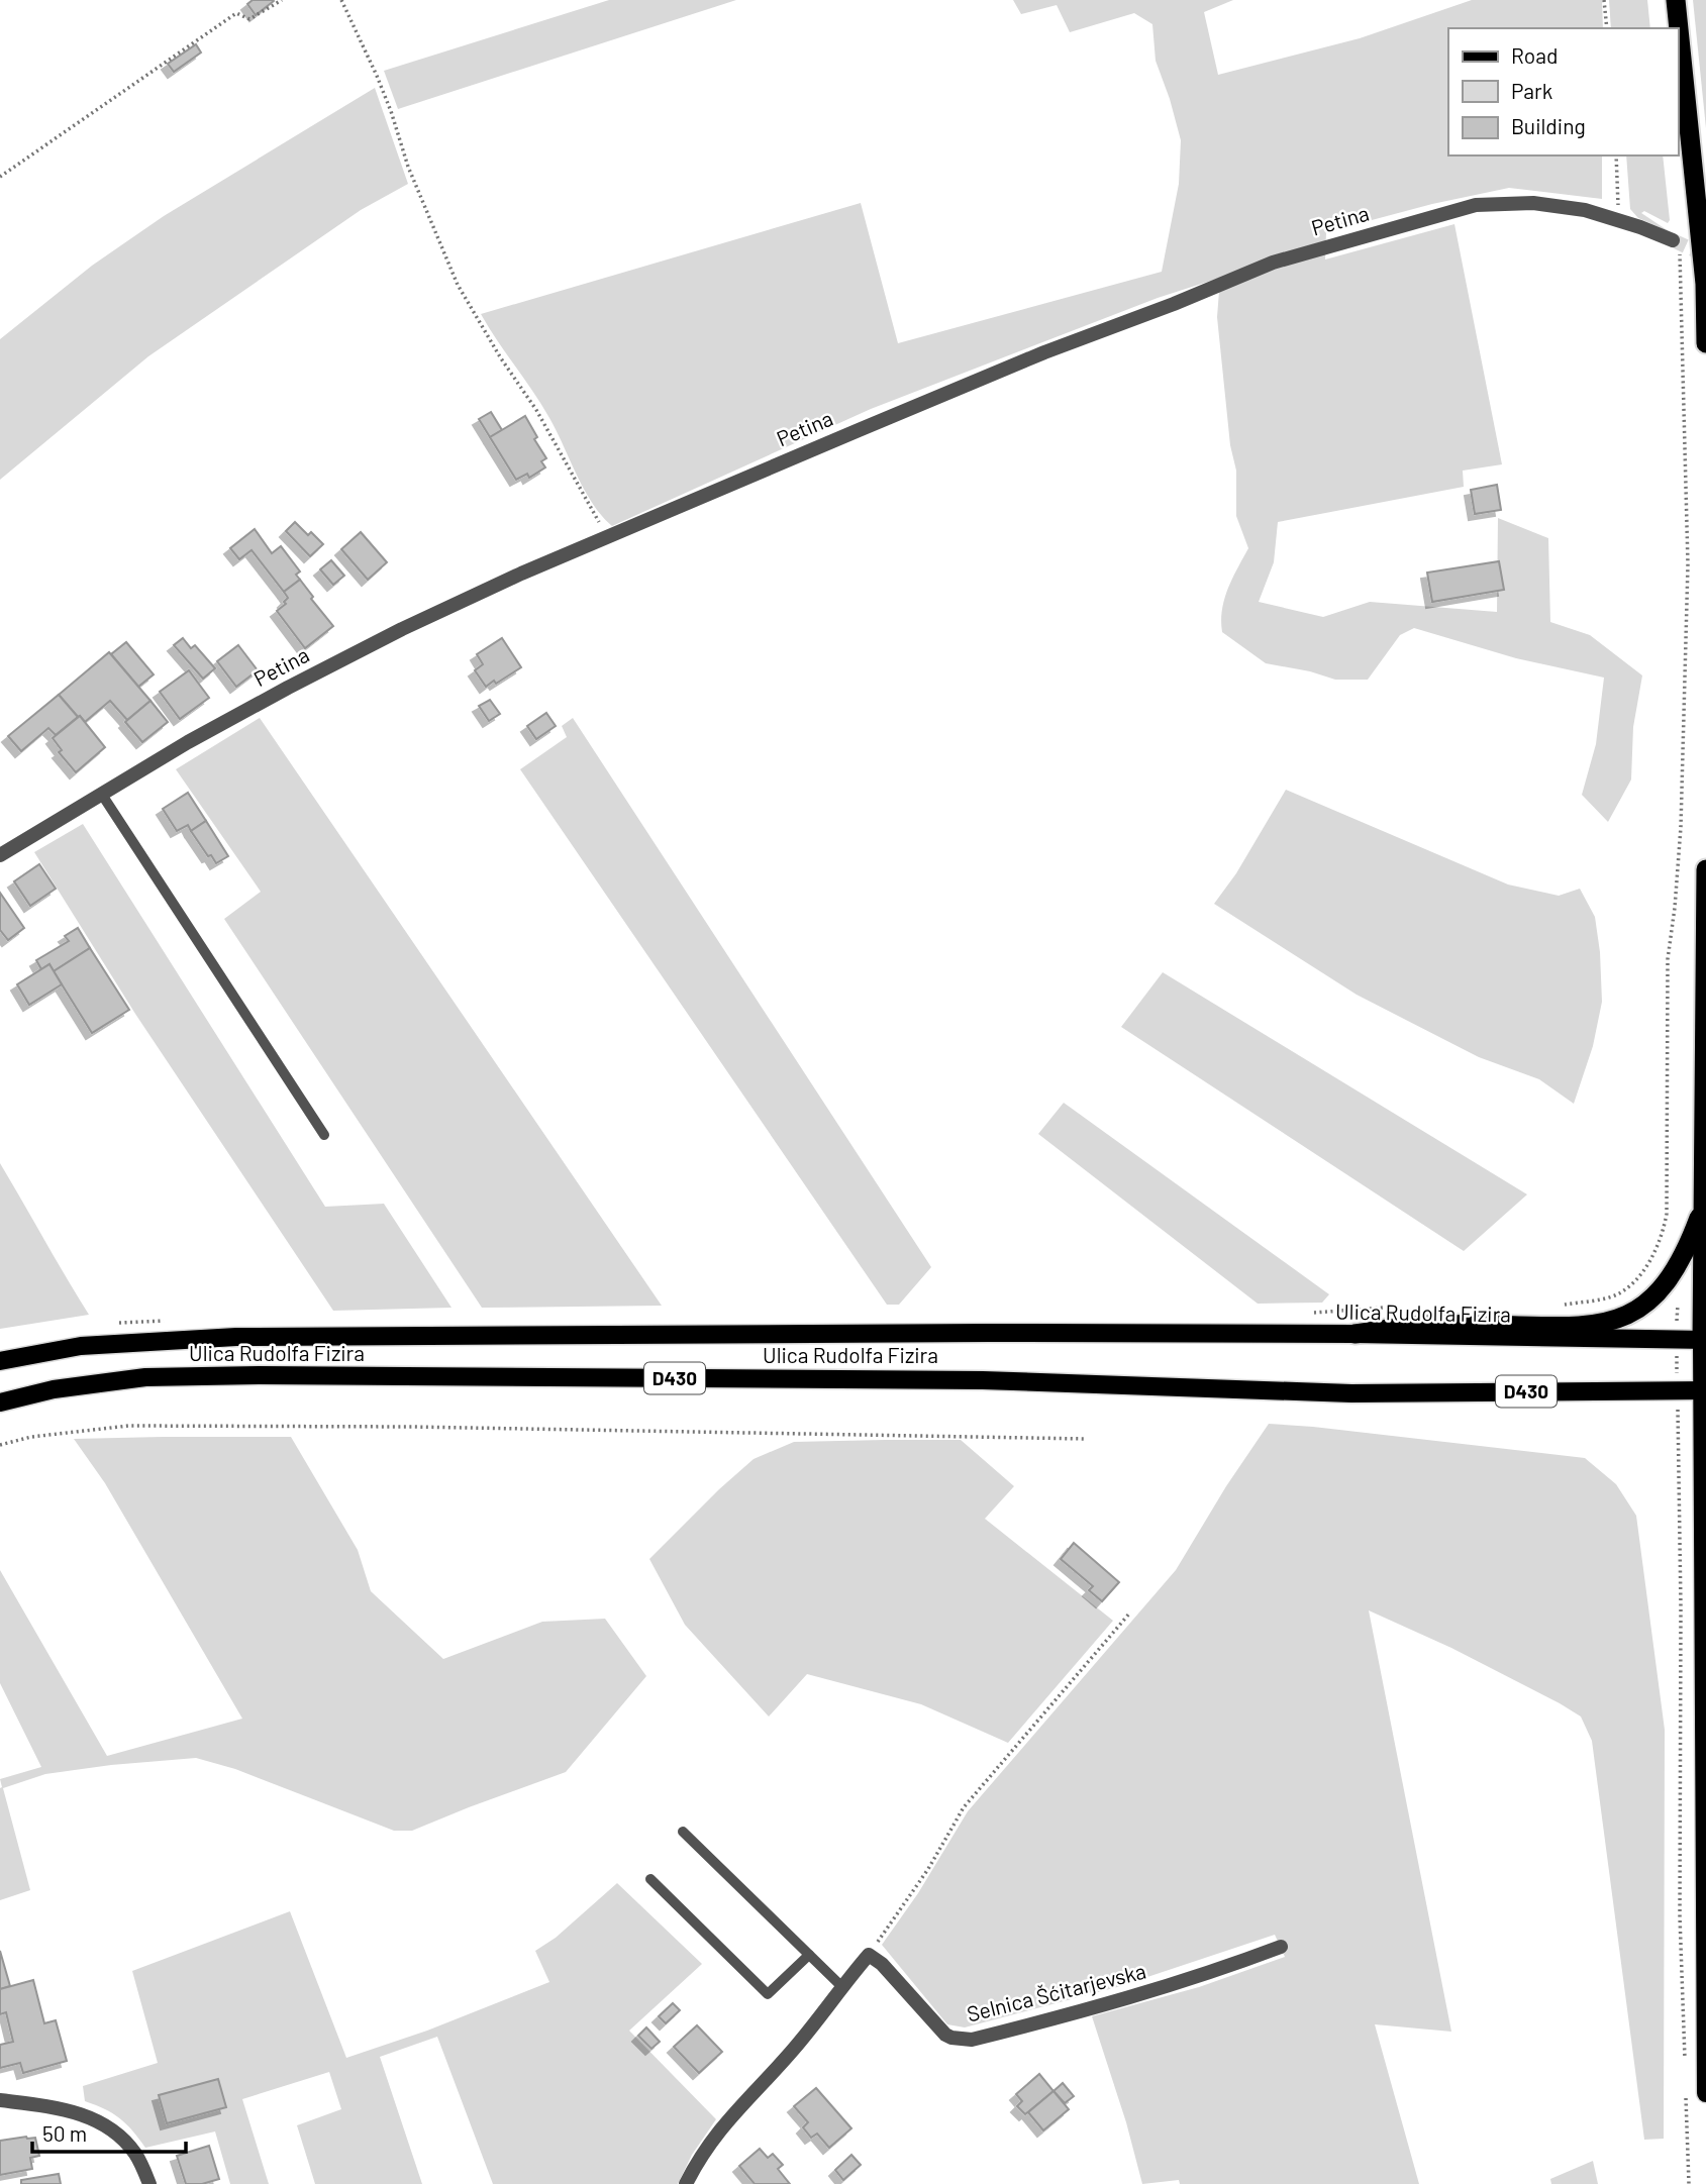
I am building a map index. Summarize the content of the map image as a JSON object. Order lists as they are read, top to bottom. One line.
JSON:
{"streets":{"main road":["Ulica Rudolfa Fizira","D430"],"street":["Petina","Selnica Šćitarjevska"]},"legend":["Road","Park","Building"],"scale_bar":"50 m"}
